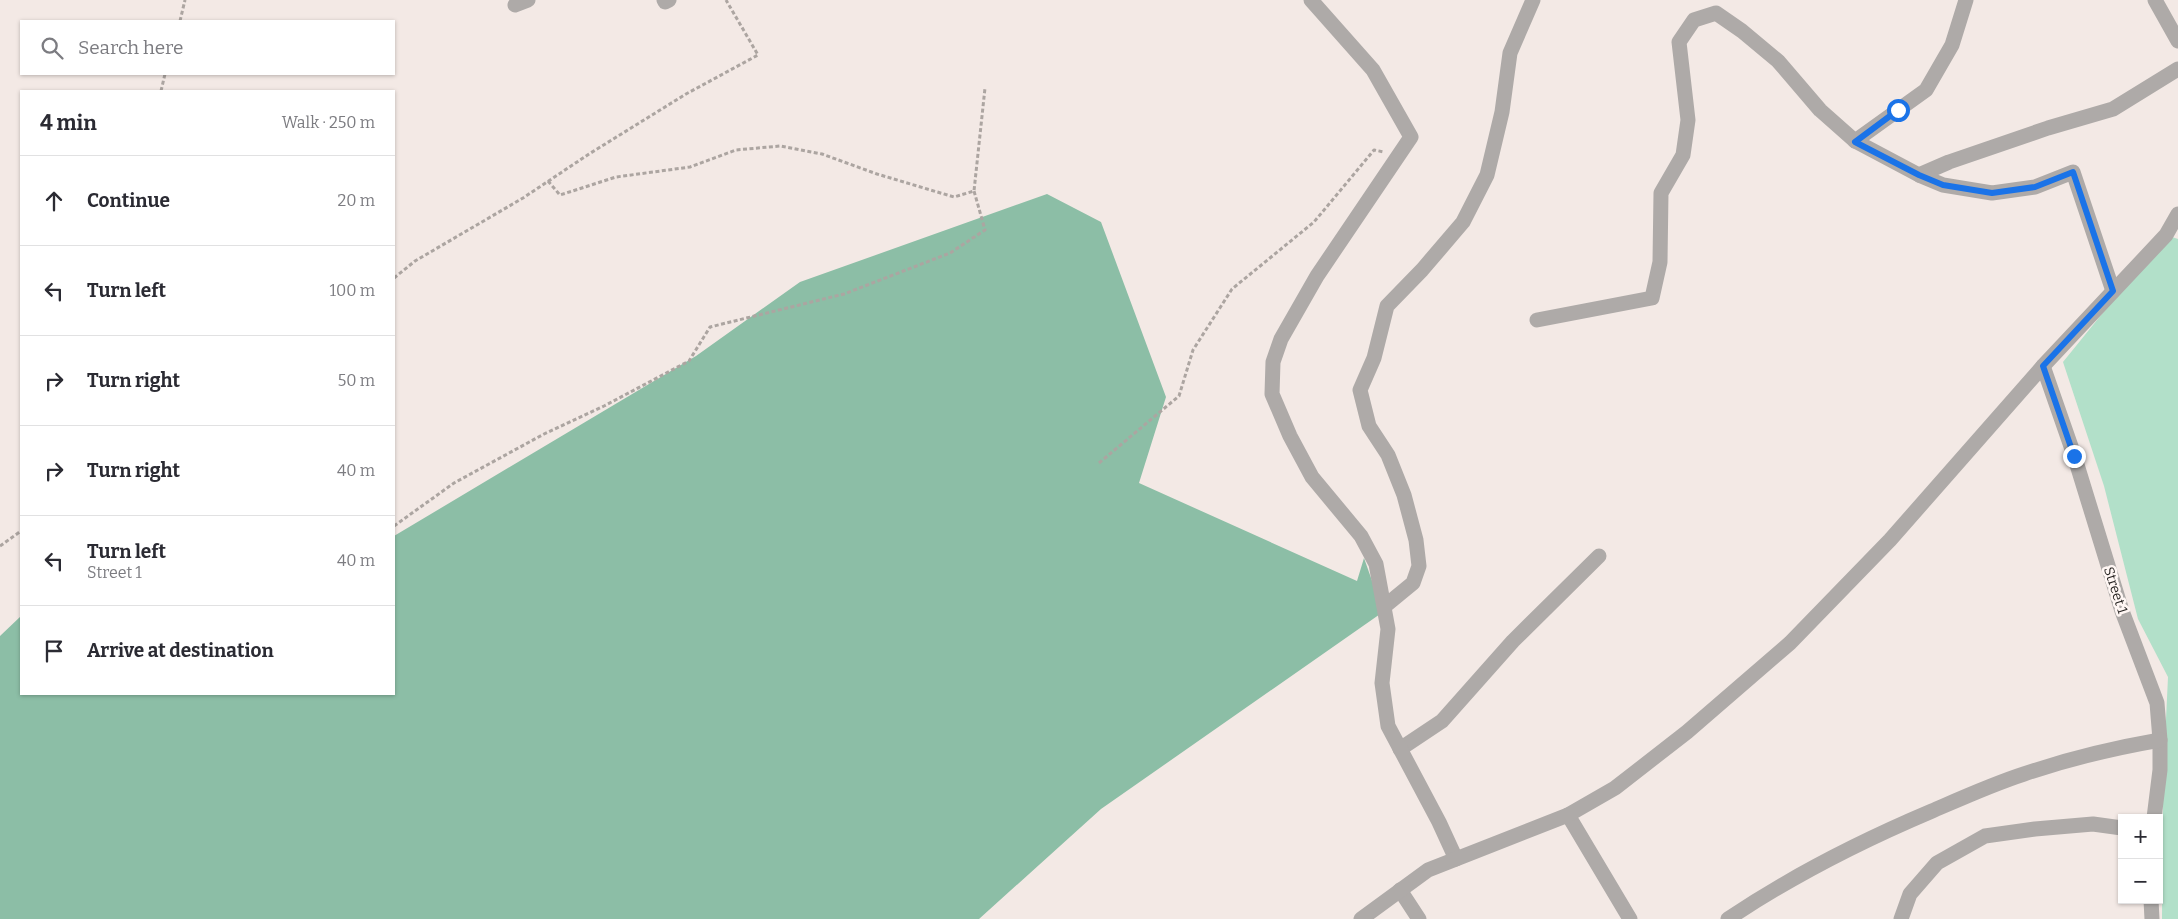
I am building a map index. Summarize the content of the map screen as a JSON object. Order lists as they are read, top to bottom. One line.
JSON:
{"streets":{"street":["Street 1"]},"page":{"search":"Search here","heading":["4 min","Walk · 250 m"],"list":[["Continue","20 m"],["Turn left","100 m"],["Turn right","50 m"],["Turn right","40 m"],["Turn left","Street 1","40 m"],"Arrive at destination"],"map_buttons":["+","−"]}}
